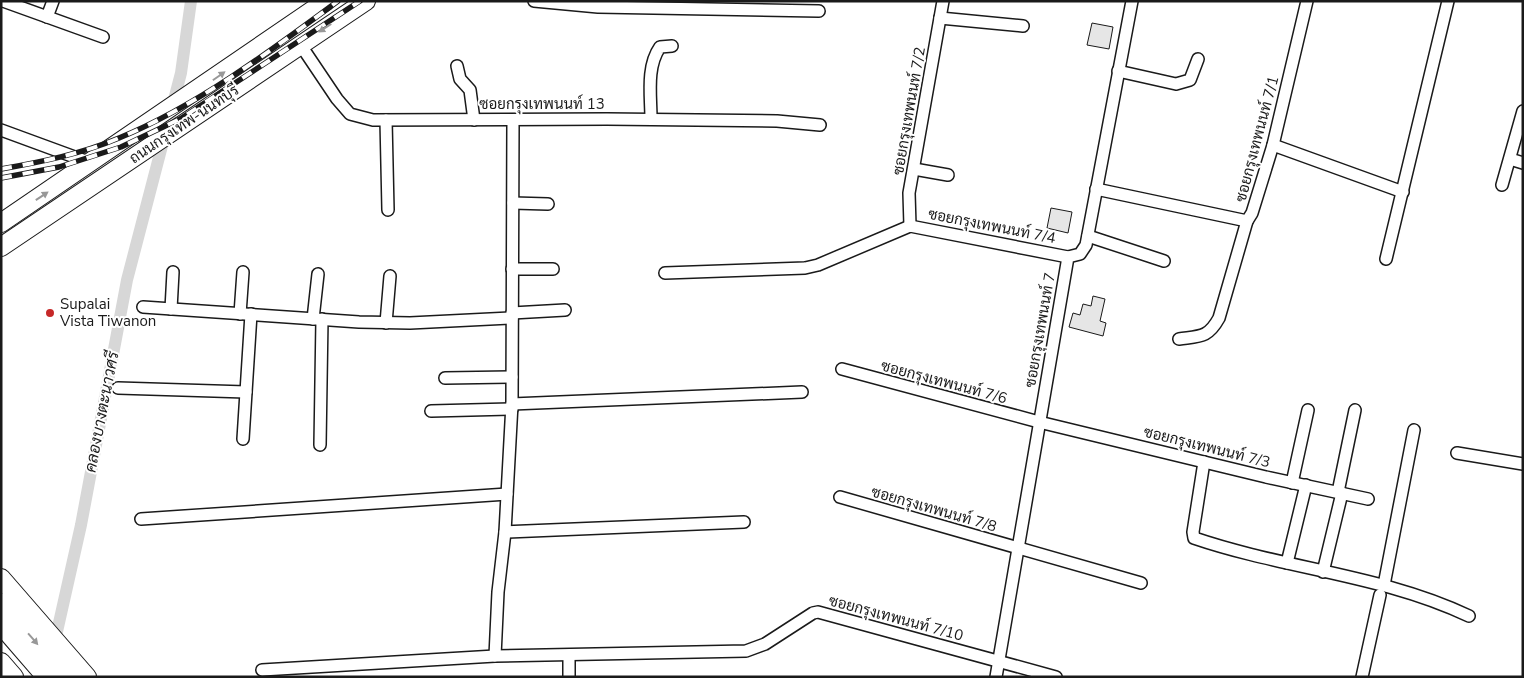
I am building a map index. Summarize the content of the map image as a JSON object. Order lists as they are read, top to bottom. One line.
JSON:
{"streets":{"main road":["ถนนกรุงเทพ-นนทบุรี"],"street":["ซอยกรุงเทพนนท์ 13","ซอยกรุงเทพนนท์ 7/2","ซอยกรุงเทพนนท์ 7/1","ซอยกรุงเทพนนท์ 7/4","ซอยกรุงเทพนนท์ 7","ซอยกรุงเทพนนท์ 7/6","ซอยกรุงเทพนนท์ 7/3","ซอยกรุงเทพนนท์ 7/8","ซอยกรุงเทพนนท์ 7/10"]},"crossings":[["ซอยกรุงเทพนนท์ 13","ถนนกรุงเทพ-นนทบุรี"],["ซอยกรุงเทพนนท์ 7/2","ซอยกรุงเทพนนท์ 7/4"],["ซอยกรุงเทพนนท์ 7/1","ซอยกรุงเทพนนท์ 7"],["ซอยกรุงเทพนนท์ 7/4","ซอยกรุงเทพนนท์ 7"],["ซอยกรุงเทพนนท์ 7","ซอยกรุงเทพนนท์ 7/6"],["ซอยกรุงเทพนนท์ 7","ซอยกรุงเทพนนท์ 7/3"],["ซอยกรุงเทพนนท์ 7","ซอยกรุงเทพนนท์ 7/8"],["ซอยกรุงเทพนนท์ 7","ซอยกรุงเทพนนท์ 7/10"],["ซอยกรุงเทพนนท์ 7/6","ซอยกรุงเทพนนท์ 7/3"]],"water":["คลองบางตะนาวศรี"],"places":["Supalai Vista Tiwanon"]}
